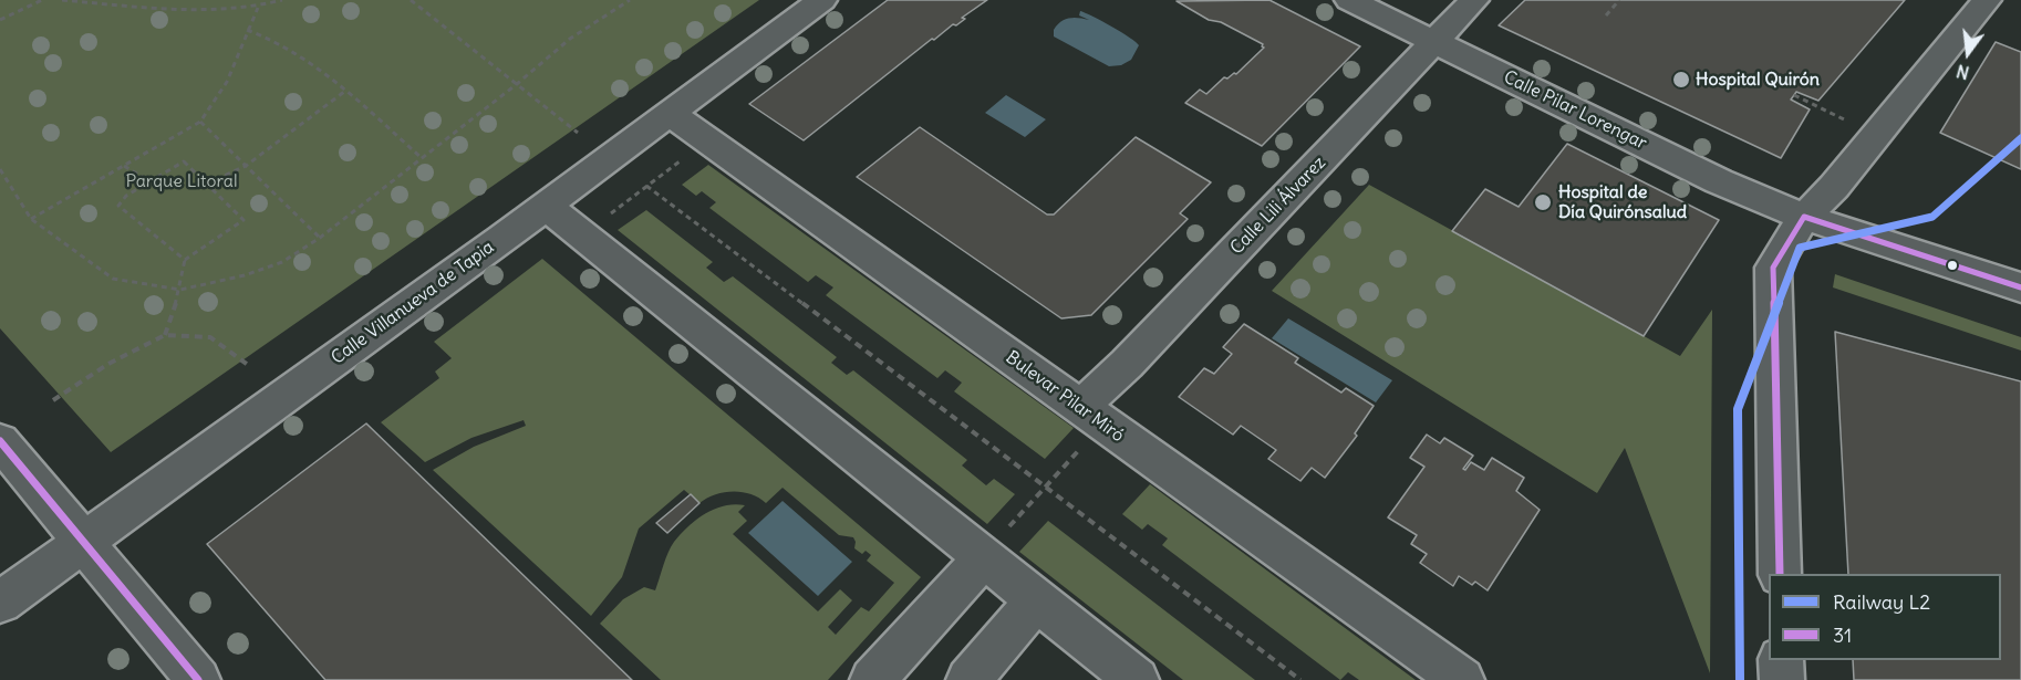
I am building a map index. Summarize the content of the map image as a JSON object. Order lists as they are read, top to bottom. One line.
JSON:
{"streets":{"street":["Calle Pilar Lorengar","Calle Lili Álvarez","Calle Villanueva de Tapia","Bulevar Pilar Miró"]},"crossings":[["Calle Pilar Lorengar","Calle Lili Álvarez"],["Calle Lili Álvarez","Bulevar Pilar Miró"],["Calle Villanueva de Tapia","Bulevar Pilar Miró"]],"parks":["Parque Litoral"],"places":["Hospital Quirón","Hospital de Día Quirónsalud"],"lines":["rail line L2","transit line 31"],"legend":["Railway L2","31"],"north":"bottom"}
